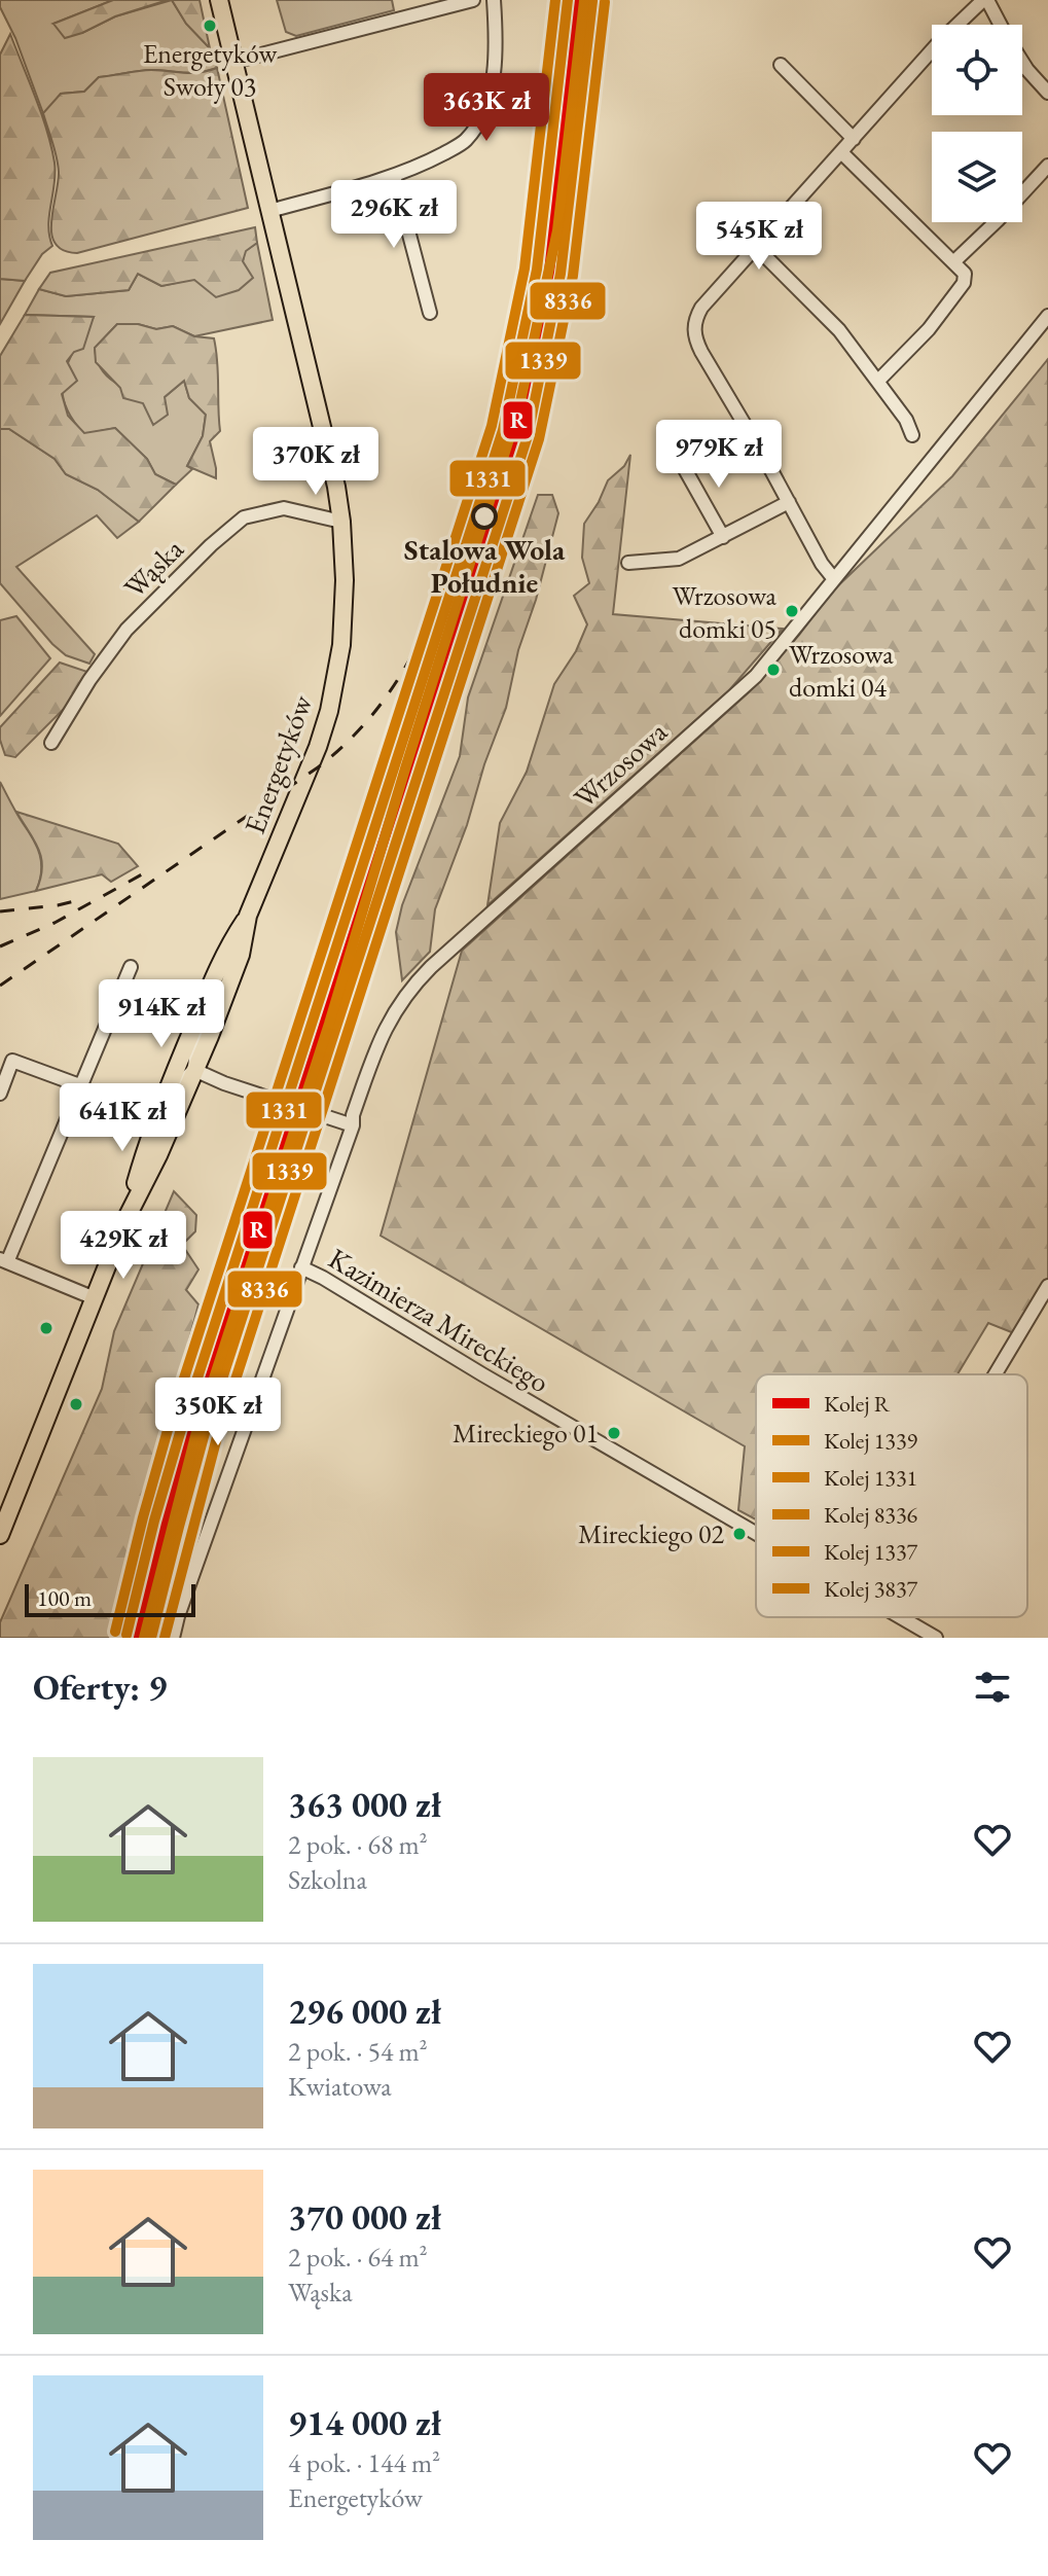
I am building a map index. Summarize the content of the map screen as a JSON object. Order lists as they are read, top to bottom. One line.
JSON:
{"streets":{"main road":["Energetyków"],"street":["Wąska","Wrzosowa","Kazimierza Mireckiego"]},"crossings":[["Wąska","Energetyków"],["Wrzosowa","Kazimierza Mireckiego"]],"places":["Energetyków Swoły 03","Stalowa Wola Południe","Wrzosowa domki 05","Wrzosowa domki 04","Mireckiego 01","Mireckiego 02"],"lines":["rail line R","rail line 1331","rail line 1337","rail line 1339","rail line 3837","rail line 8336"],"legend":["Kolej R","Kolej 1339","Kolej 1331","Kolej 8336","Kolej 1337","Kolej 3837"],"scale_bar":"100 m","page":{"price":["363K zł","296K zł","545K zł","979K zł","370K zł","914K zł","641K zł","429K zł","350K zł"],"scale":"100 m","heading":"Oferty: 9","list":[{"name":"363 000 zł","note":"2 pok. · 68 m² · Szkolna"},{"name":"296 000 zł","note":"2 pok. · 54 m² · Kwiatowa"},{"name":"370 000 zł","note":"2 pok. · 64 m² · Wąska"},{"name":"914 000 zł","note":"4 pok. · 144 m² · Energetyków"}]}}
